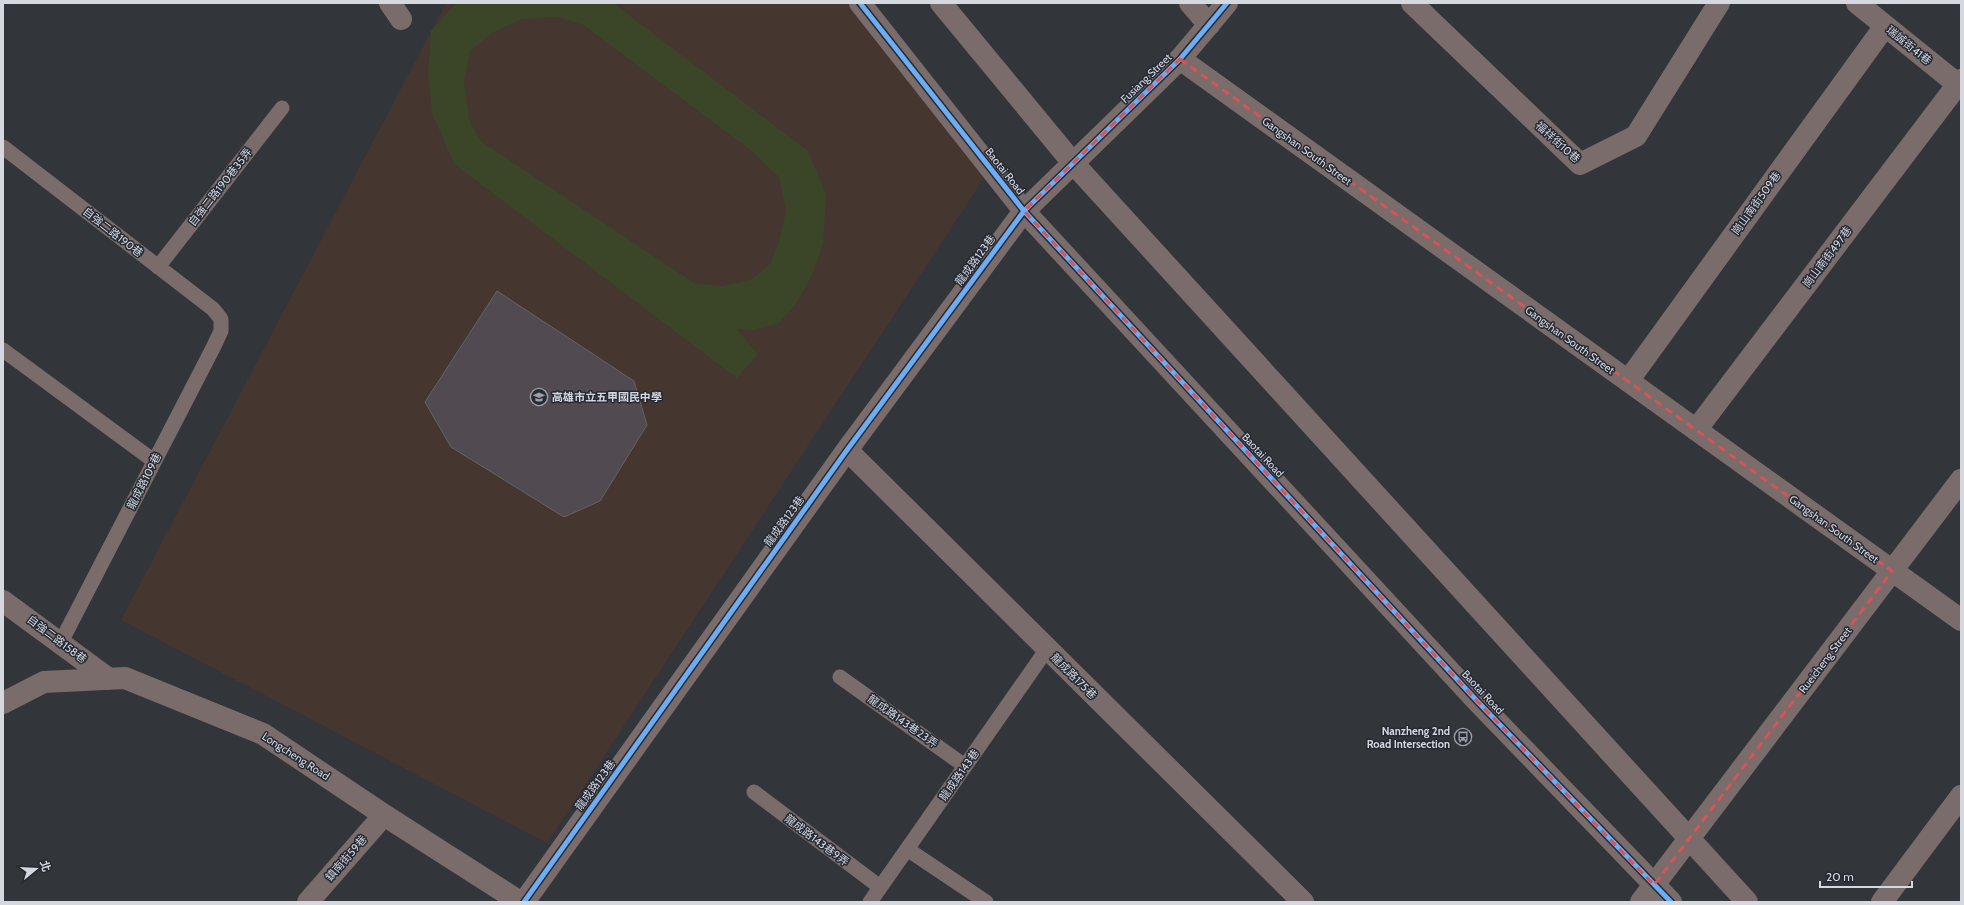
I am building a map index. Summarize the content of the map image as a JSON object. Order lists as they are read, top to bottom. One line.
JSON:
{"streets":{"street":["瑞誠街41巷","Fusiang Street","福祥街10巷","Gangshan South Street","Baotai Road","崗山南街509巷","崗山南街497巷","龍成路123巷","自強二路158巷","Rueicheng Street","龍成路175巷","Longcheng Road","鎮南街59巷"],"lane":["自強二路190巷35弄","自強二路190巷","龍成路109巷","龍成路143巷23弄","龍成路143巷","龍成路143巷9弄"]},"crossings":[["瑞誠街41巷","崗山南街509巷"],["瑞誠街41巷","崗山南街497巷"],["Fusiang Street","Gangshan South Street"],["Fusiang Street","龍成路123巷"],["Gangshan South Street","崗山南街509巷"],["Gangshan South Street","崗山南街497巷"],["Gangshan South Street","Rueicheng Street"],["Baotai Road","龍成路123巷"],["Baotai Road","Rueicheng Street"],["自強二路190巷35弄","自強二路190巷"],["自強二路190巷","龍成路109巷"],["龍成路123巷","龍成路175巷"],["龍成路109巷","自強二路158巷"],["自強二路158巷","Longcheng Road"],["龍成路175巷","龍成路143巷"],["龍成路143巷23弄","龍成路143巷"],["Longcheng Road","鎮南街59巷"],["龍成路143巷","龍成路143巷9弄"]],"places":{"school or university":["高雄市立五甲國民中學"],"bus stop":["Nanzheng 2nd Road Intersection"]},"scale_bar":"20 m","north":"right"}
